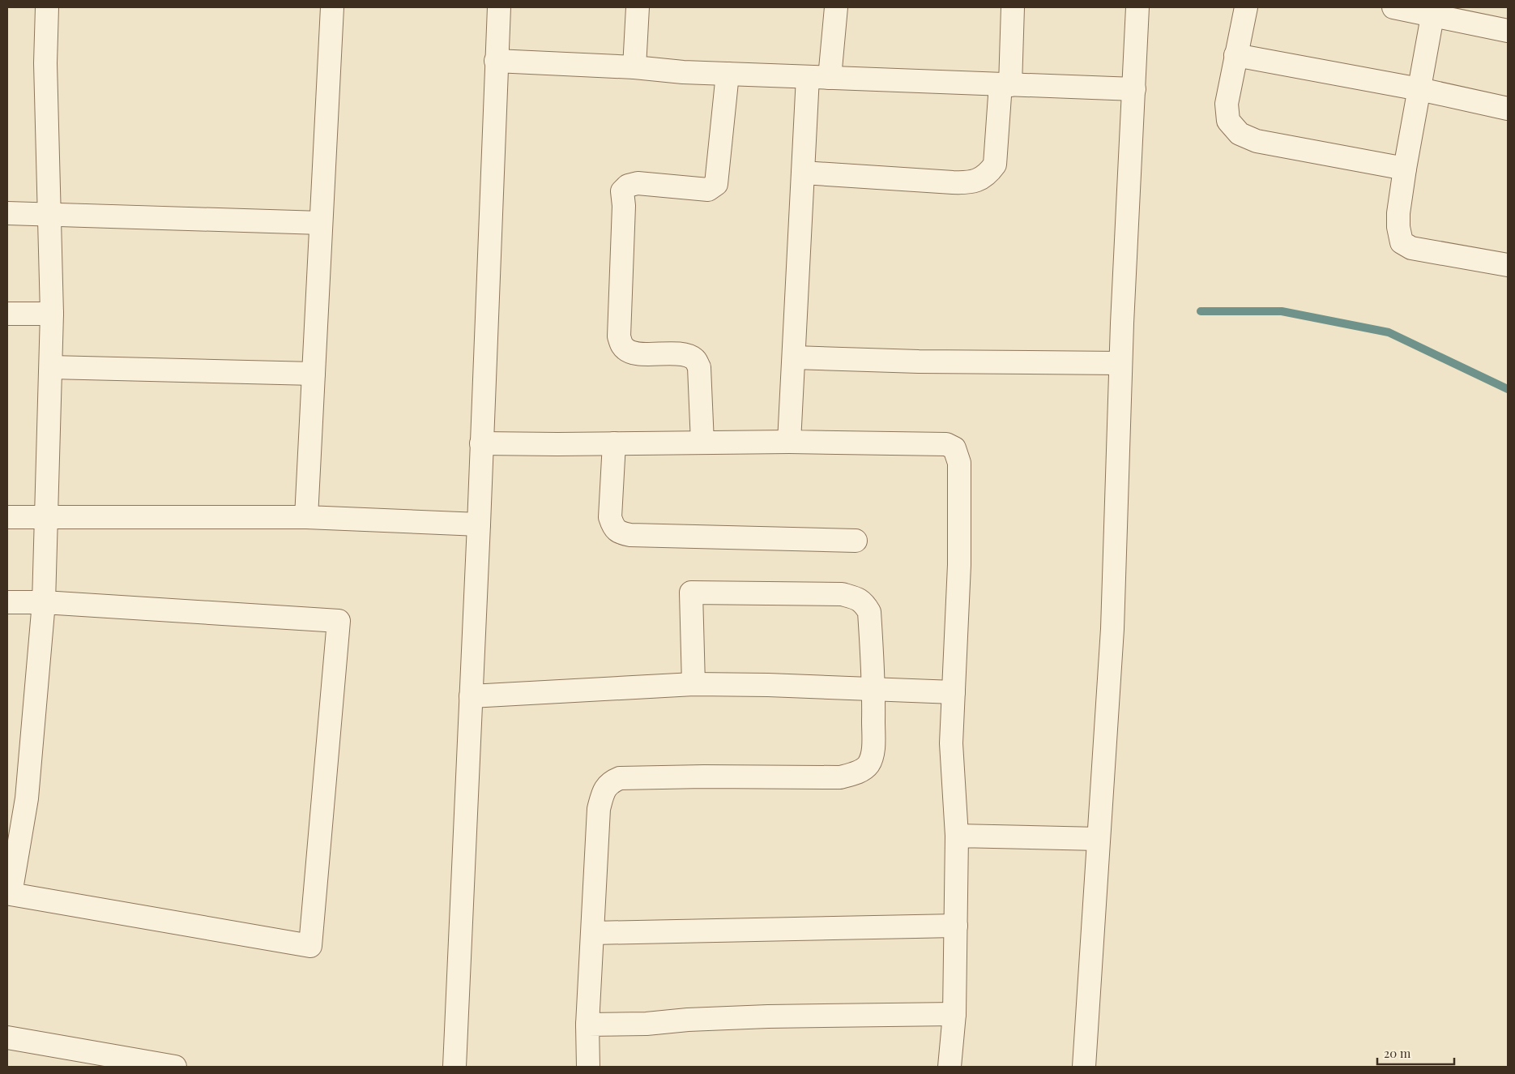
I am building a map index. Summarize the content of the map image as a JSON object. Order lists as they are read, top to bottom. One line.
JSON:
{"scale_bar":"20 m"}
